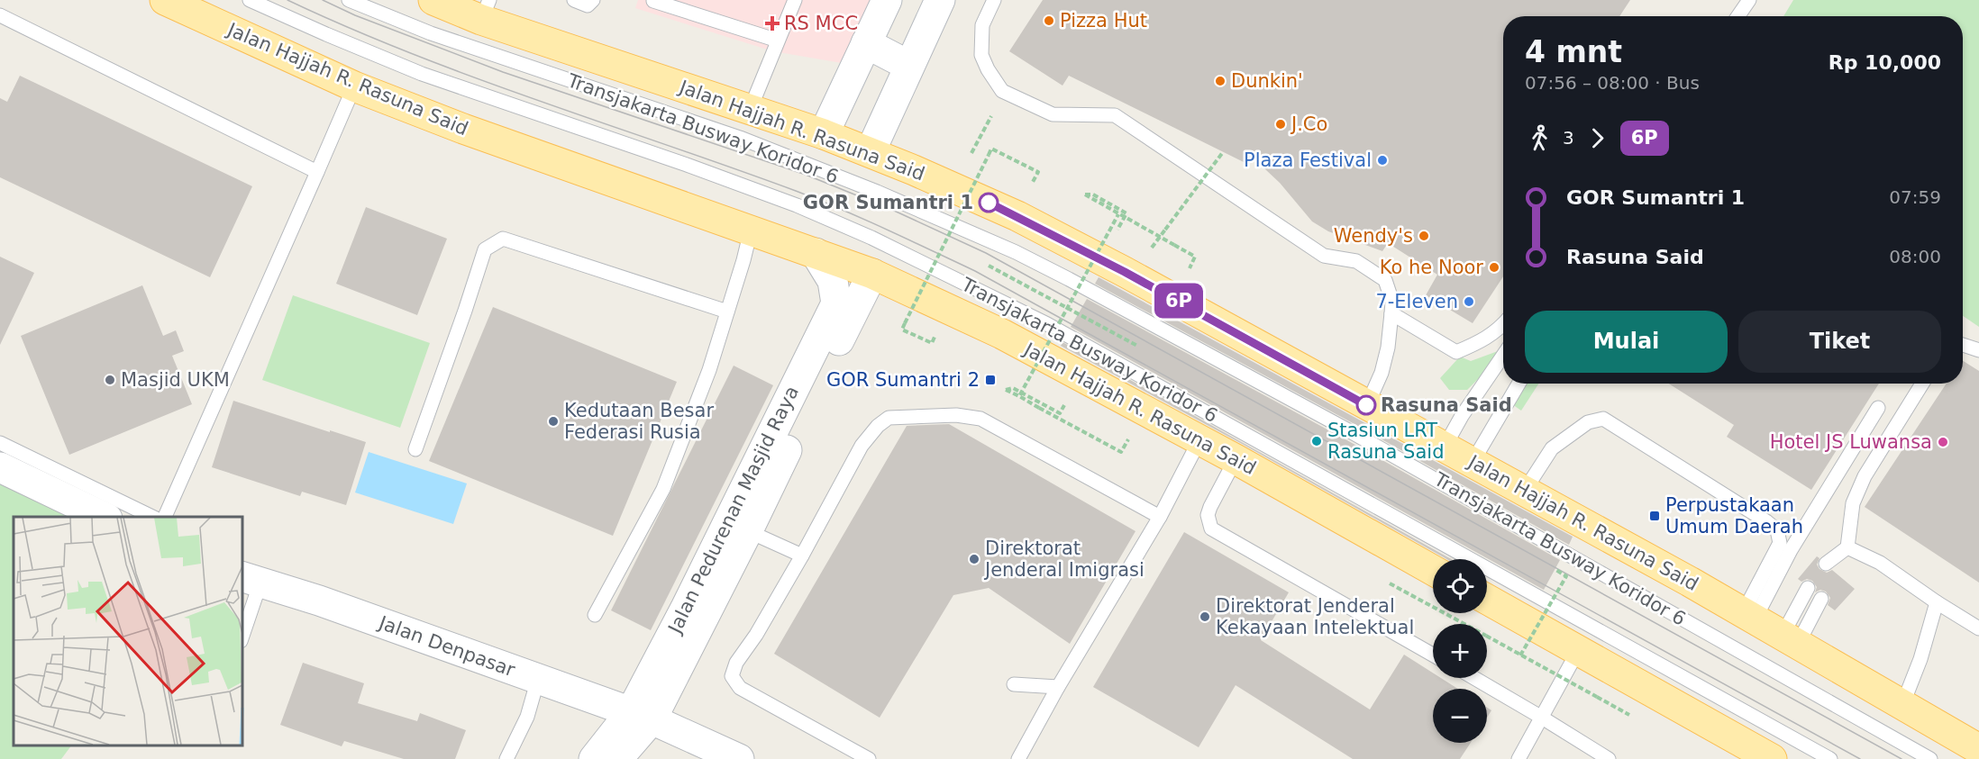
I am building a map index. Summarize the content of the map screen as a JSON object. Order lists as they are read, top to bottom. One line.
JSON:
{"streets":{"main road":["Jalan Hajjah R. Rasuna Said"],"street":["Jalan Pedurenan Masjid Raya","Jalan Denpasar"],"lane":["Transjakarta Busway Koridor 6"]},"crossings":[["Jalan Hajjah R. Rasuna Said","Jalan Pedurenan Masjid Raya"],["Jalan Pedurenan Masjid Raya","Jalan Denpasar"]],"places":{"other":["Pizza Hut","Dunkin'","J.Co","Plaza Festival","GOR Sumantri 1","Wendy's","Ko he Noor","7-Eleven","Masjid UKM","Rasuna Said","Kedutaan Besar Federasi Rusia","Stasiun LRT Rasuna Said","Hotel JS Luwansa","Direktorat Jenderal Imigrasi","Direktorat Jenderal Kekayaan Intelektual"],"health":["RS MCC"],"transit":["GOR Sumantri 2","Perpustakaan Umum Daerah"]},"lines":["bus line 6P"],"page":{"on_map":"6P","heading":["4 mnt","07:56 – 08:00 · Bus","Rp 10,000"],"legs":["3","6P"],"list":[{"name":"GOR Sumantri 1","value":"07:59"},{"name":"Rasuna Said","value":"08:00"}],"buttons":["Mulai","Tiket"],"map_buttons":["+","−"]}}
